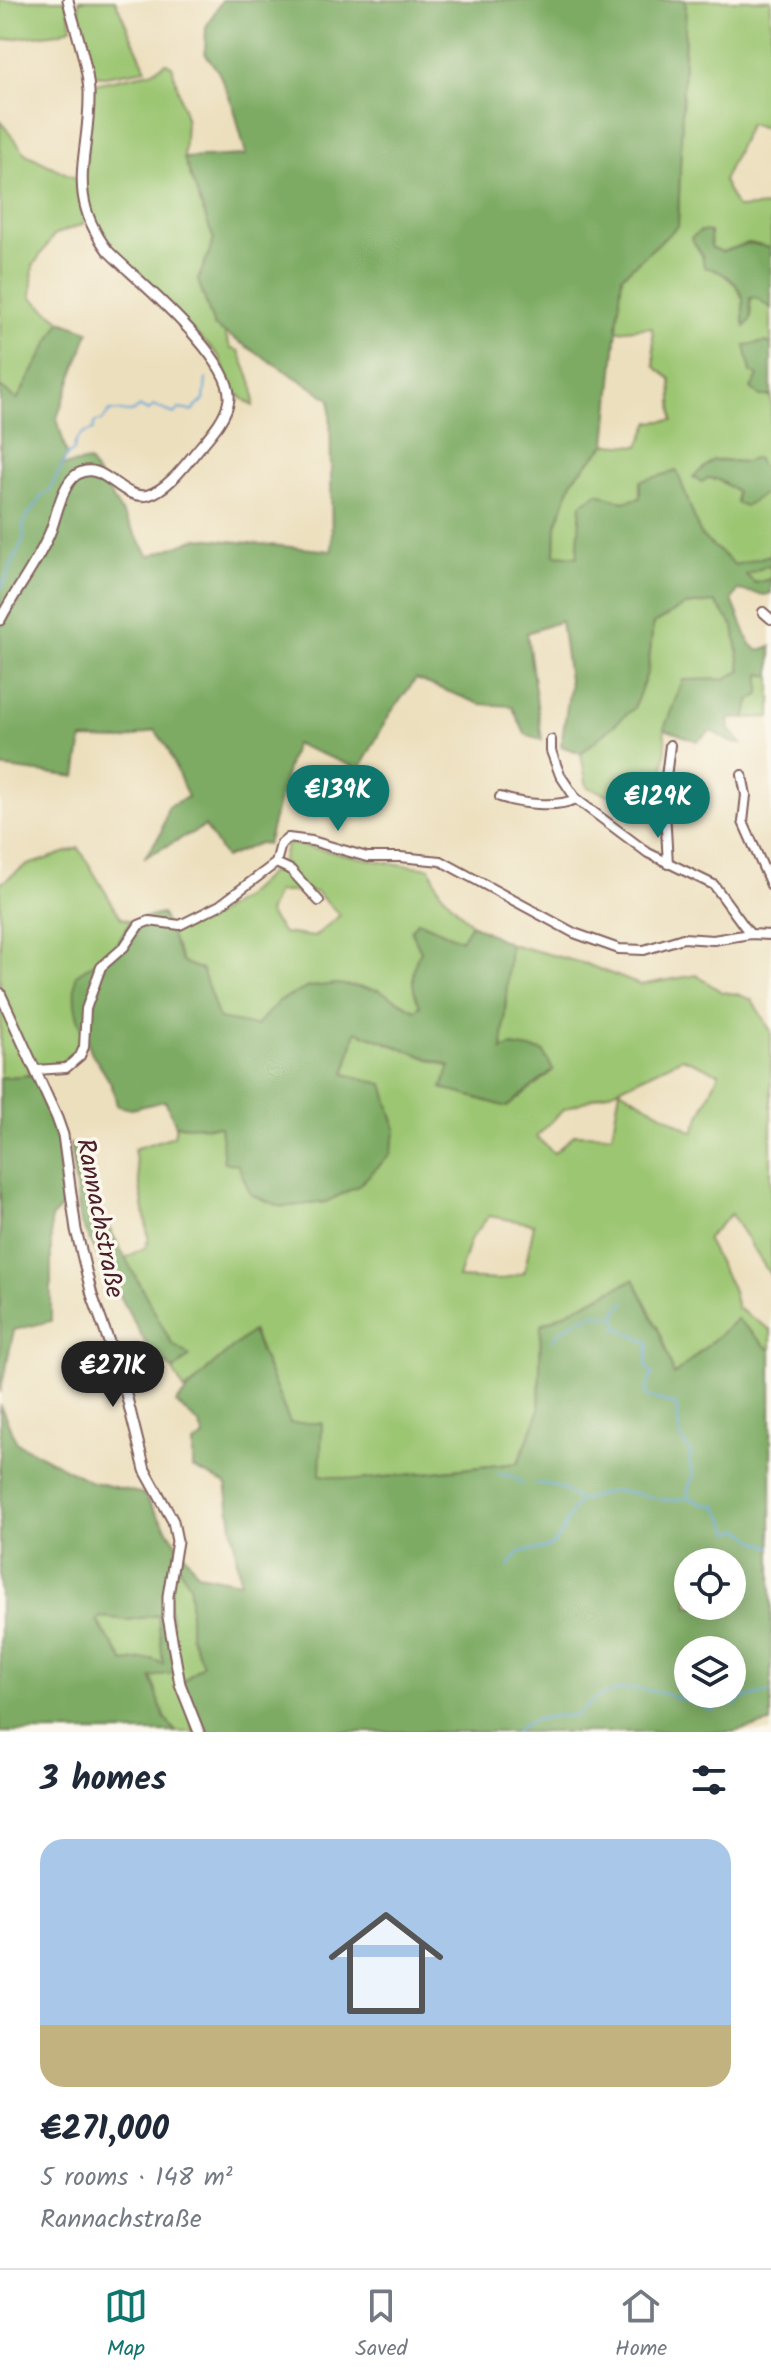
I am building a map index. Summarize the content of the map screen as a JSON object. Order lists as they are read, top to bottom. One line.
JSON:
{"streets":{"street":["Rannachstraße"]},"page":{"price":["€139K","€129K","€271K"],"heading":"3 homes","list":[{"name":"€271,000","note":"5 rooms · 148 m² · Rannachstraße"}],"tabs":["Map","Saved","Home"]}}
